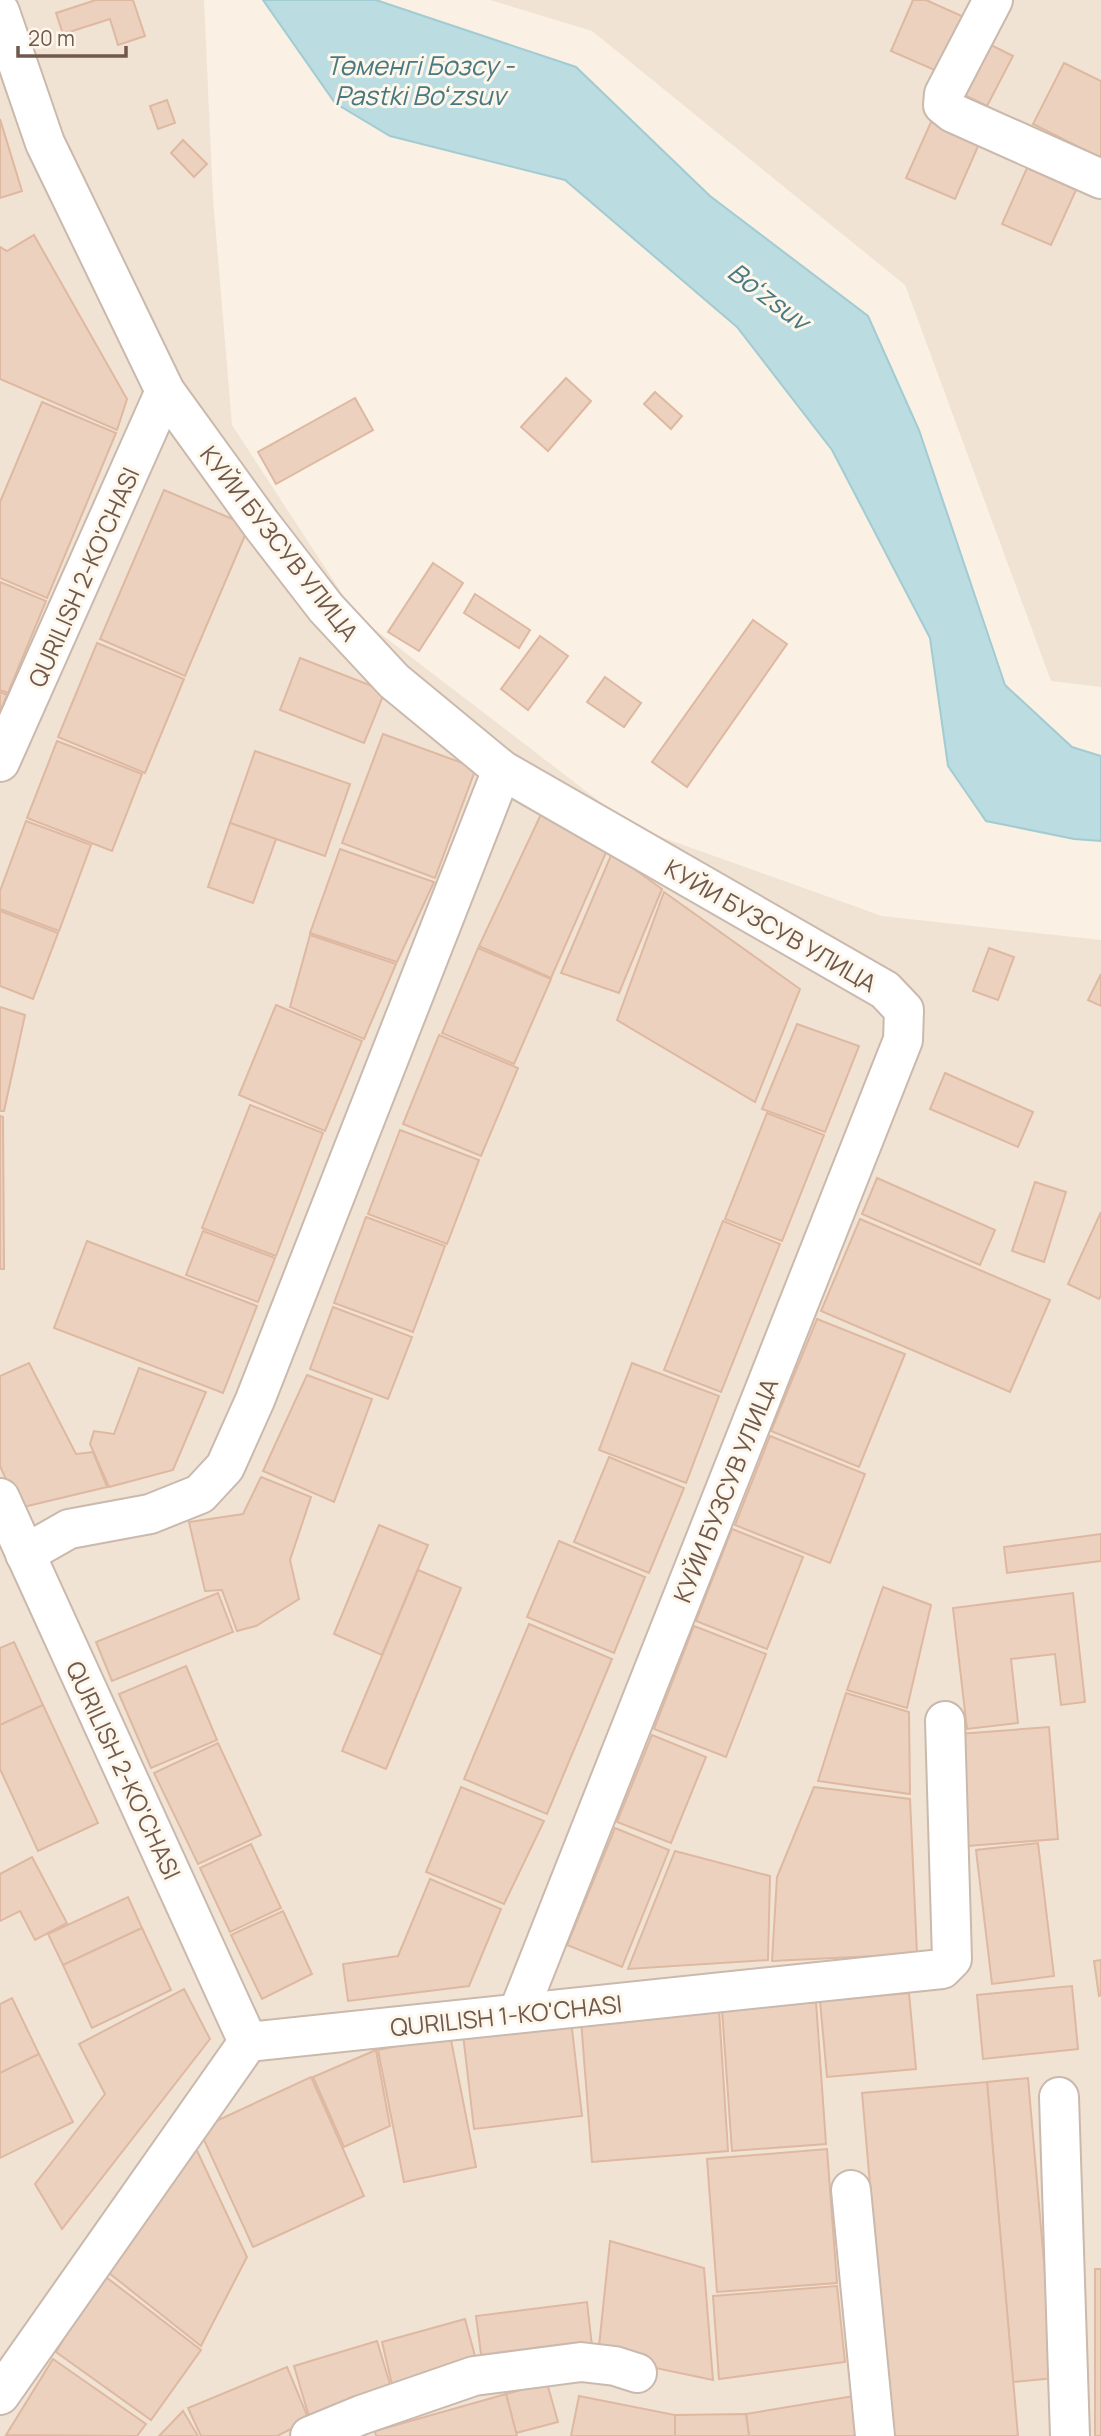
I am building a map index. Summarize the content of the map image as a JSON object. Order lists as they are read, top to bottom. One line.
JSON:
{"streets":{"street":["КУЙИ БУЗСУВ УЛИЦА","QURILISH 2-KO'CHASI","QURILISH 1-KO'CHASI"]},"crossings":[["КУЙИ БУЗСУВ УЛИЦА","QURILISH 2-KO'CHASI"],["КУЙИ БУЗСУВ УЛИЦА","QURILISH 1-KO'CHASI"],["QURILISH 2-KO'CHASI","QURILISH 1-KO'CHASI"]],"water":["Төменгі Бозсу - Pastki Boʻzsuv","Boʻzsuv"],"scale_bar":"20 m"}
